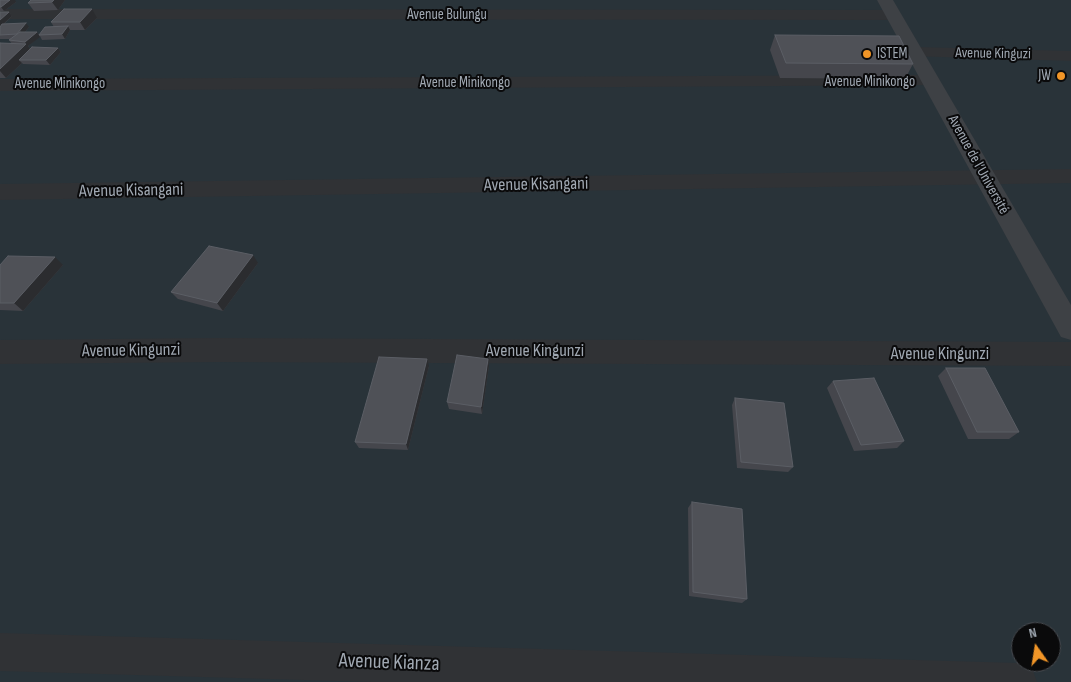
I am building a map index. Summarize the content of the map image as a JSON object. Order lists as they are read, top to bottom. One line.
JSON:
{"streets":{"main road":["Avenue de l’Université"],"street":["Avenue Bulungu","Avenue Kinguzi","Avenue Minikongo","Avenue Kisangani","Avenue Kingunzi","Avenue Kianza"]},"crossings":[["Avenue Bulungu","Avenue de l’Université"],["Avenue Kinguzi","Avenue de l’Université"],["Avenue Minikongo","Avenue de l’Université"],["Avenue de l’Université","Avenue Kisangani"]],"places":["ISTEM","JW"],"north":"top"}
